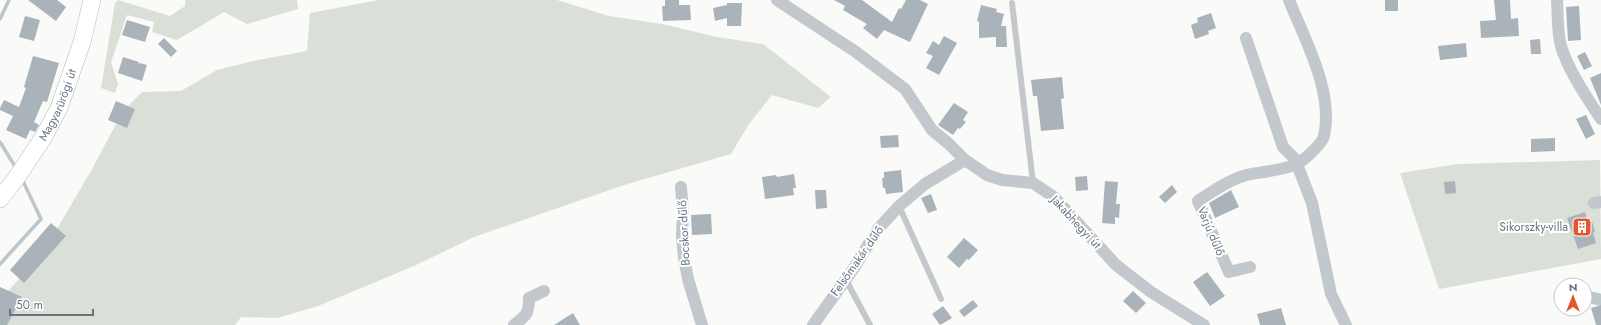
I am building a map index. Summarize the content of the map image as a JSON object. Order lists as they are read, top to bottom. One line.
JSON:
{"streets":{"main road":["Magyarürögi út"],"street":["Jakabhegyi út","Varjú dűlő","Bocskor dűlő","Felsőmakár dűlő"]},"crossings":[["Jakabhegyi út","Felsőmakár dűlő"]],"places":{"building":["Sikorszky-villa"]},"scale_bar":"50 m","north":"top"}
